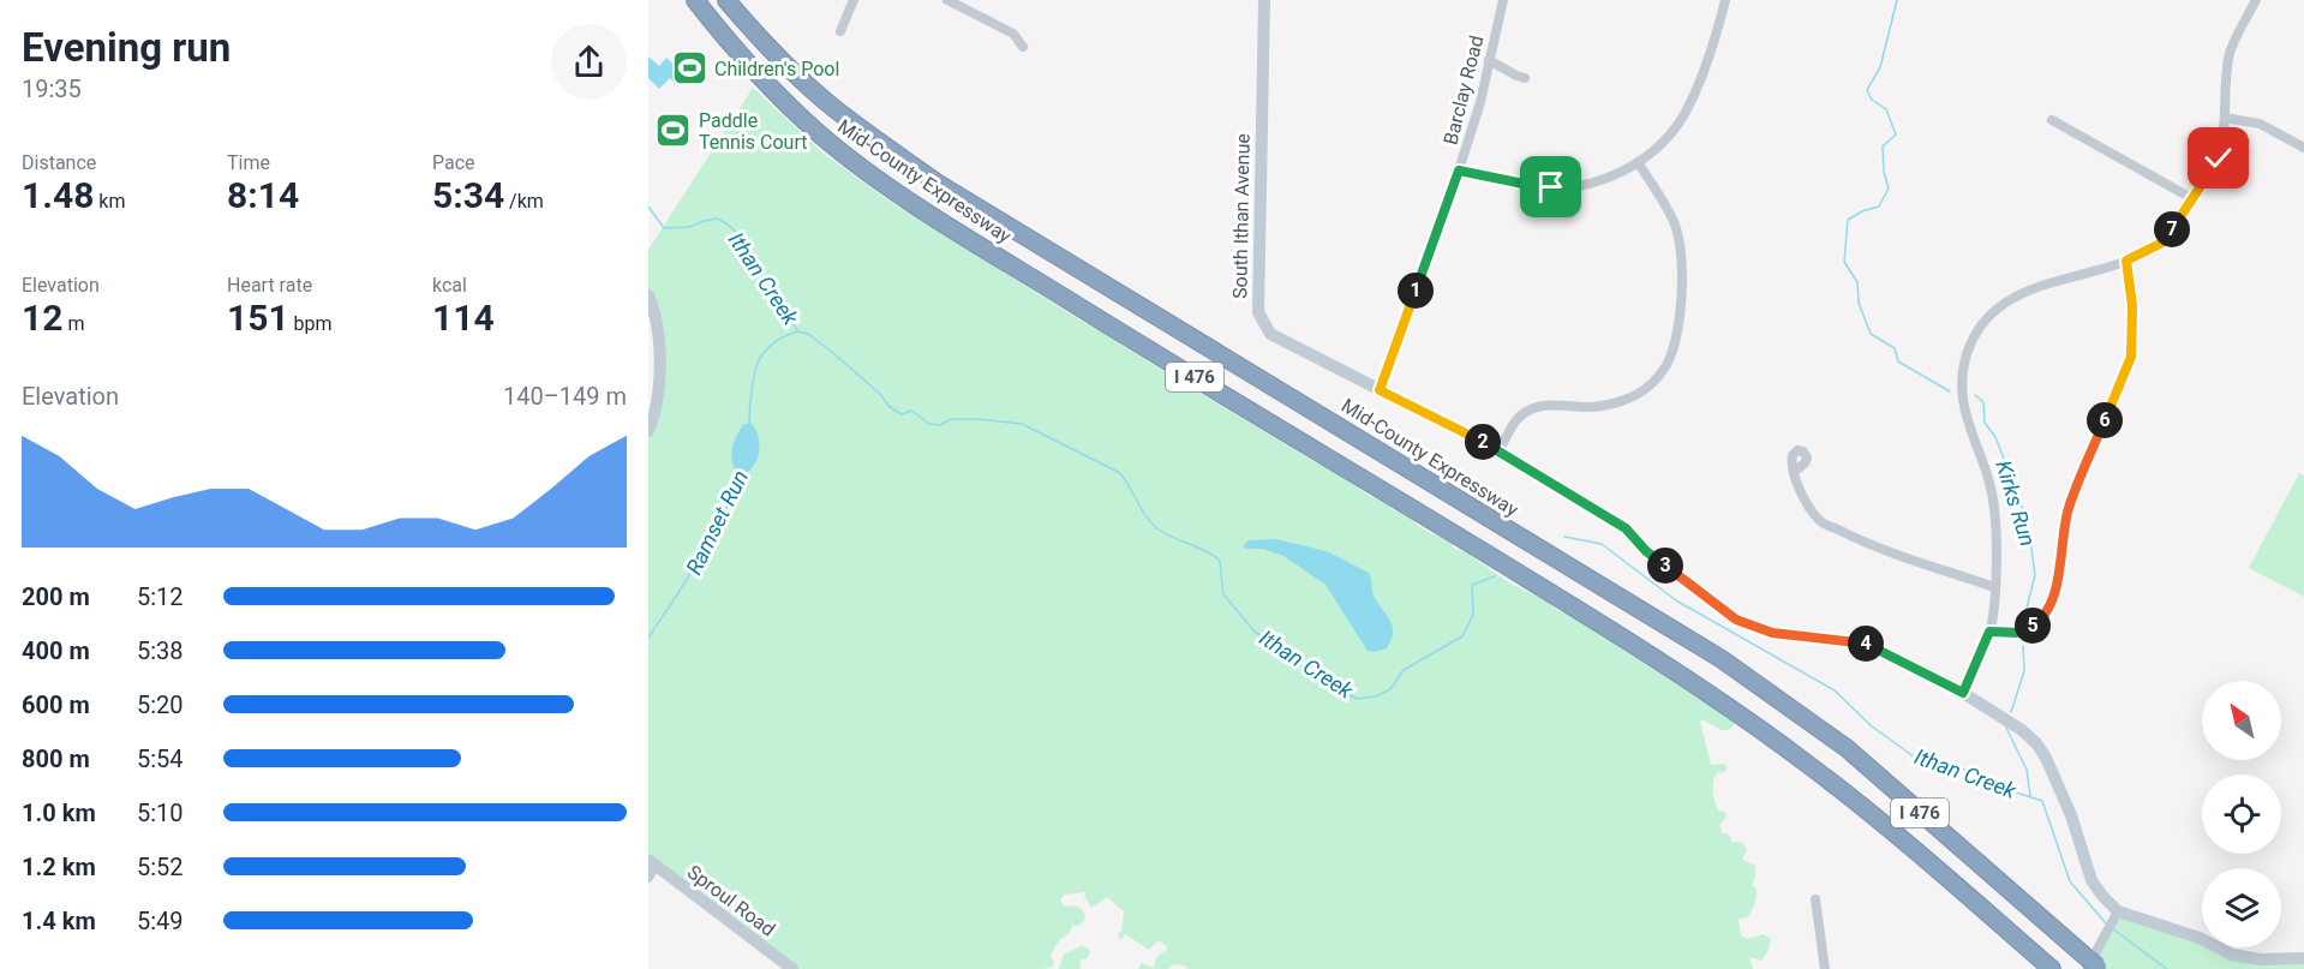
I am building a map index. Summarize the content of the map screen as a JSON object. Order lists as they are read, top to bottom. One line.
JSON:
{"streets":{"highway":["Mid-County Expressway","I 476"],"street":["Barclay Road","South Ithan Avenue","Sproul Road"]},"crossings":[["Barclay Road","South Ithan Avenue"]],"water":["Ithan Creek","Kirks Run","Ramset Run"],"places":{"sports":["Children's Pool","Paddle Tennis Court"]},"north":"top left","page":{"heading":["Evening run","19:35"],"stats":[["Distance","1.48 km"],["Time","8:14"],["Pace","5:34 /km"],["Elevation","12 m"],["Heart rate","151 bpm"],["kcal","114"]],"pins":["7","1","6","2","3","5","4"],"chart":["Elevation","140–149 m"],"list":[{"name":"200 m","note":"5:12"},{"name":"400 m","note":"5:38"},{"name":"600 m","note":"5:20"},{"name":"800 m","note":"5:54"},{"name":"1.0 km","note":"5:10"},{"name":"1.2 km","note":"5:52"},{"name":"1.4 km","note":"5:49"}]}}
